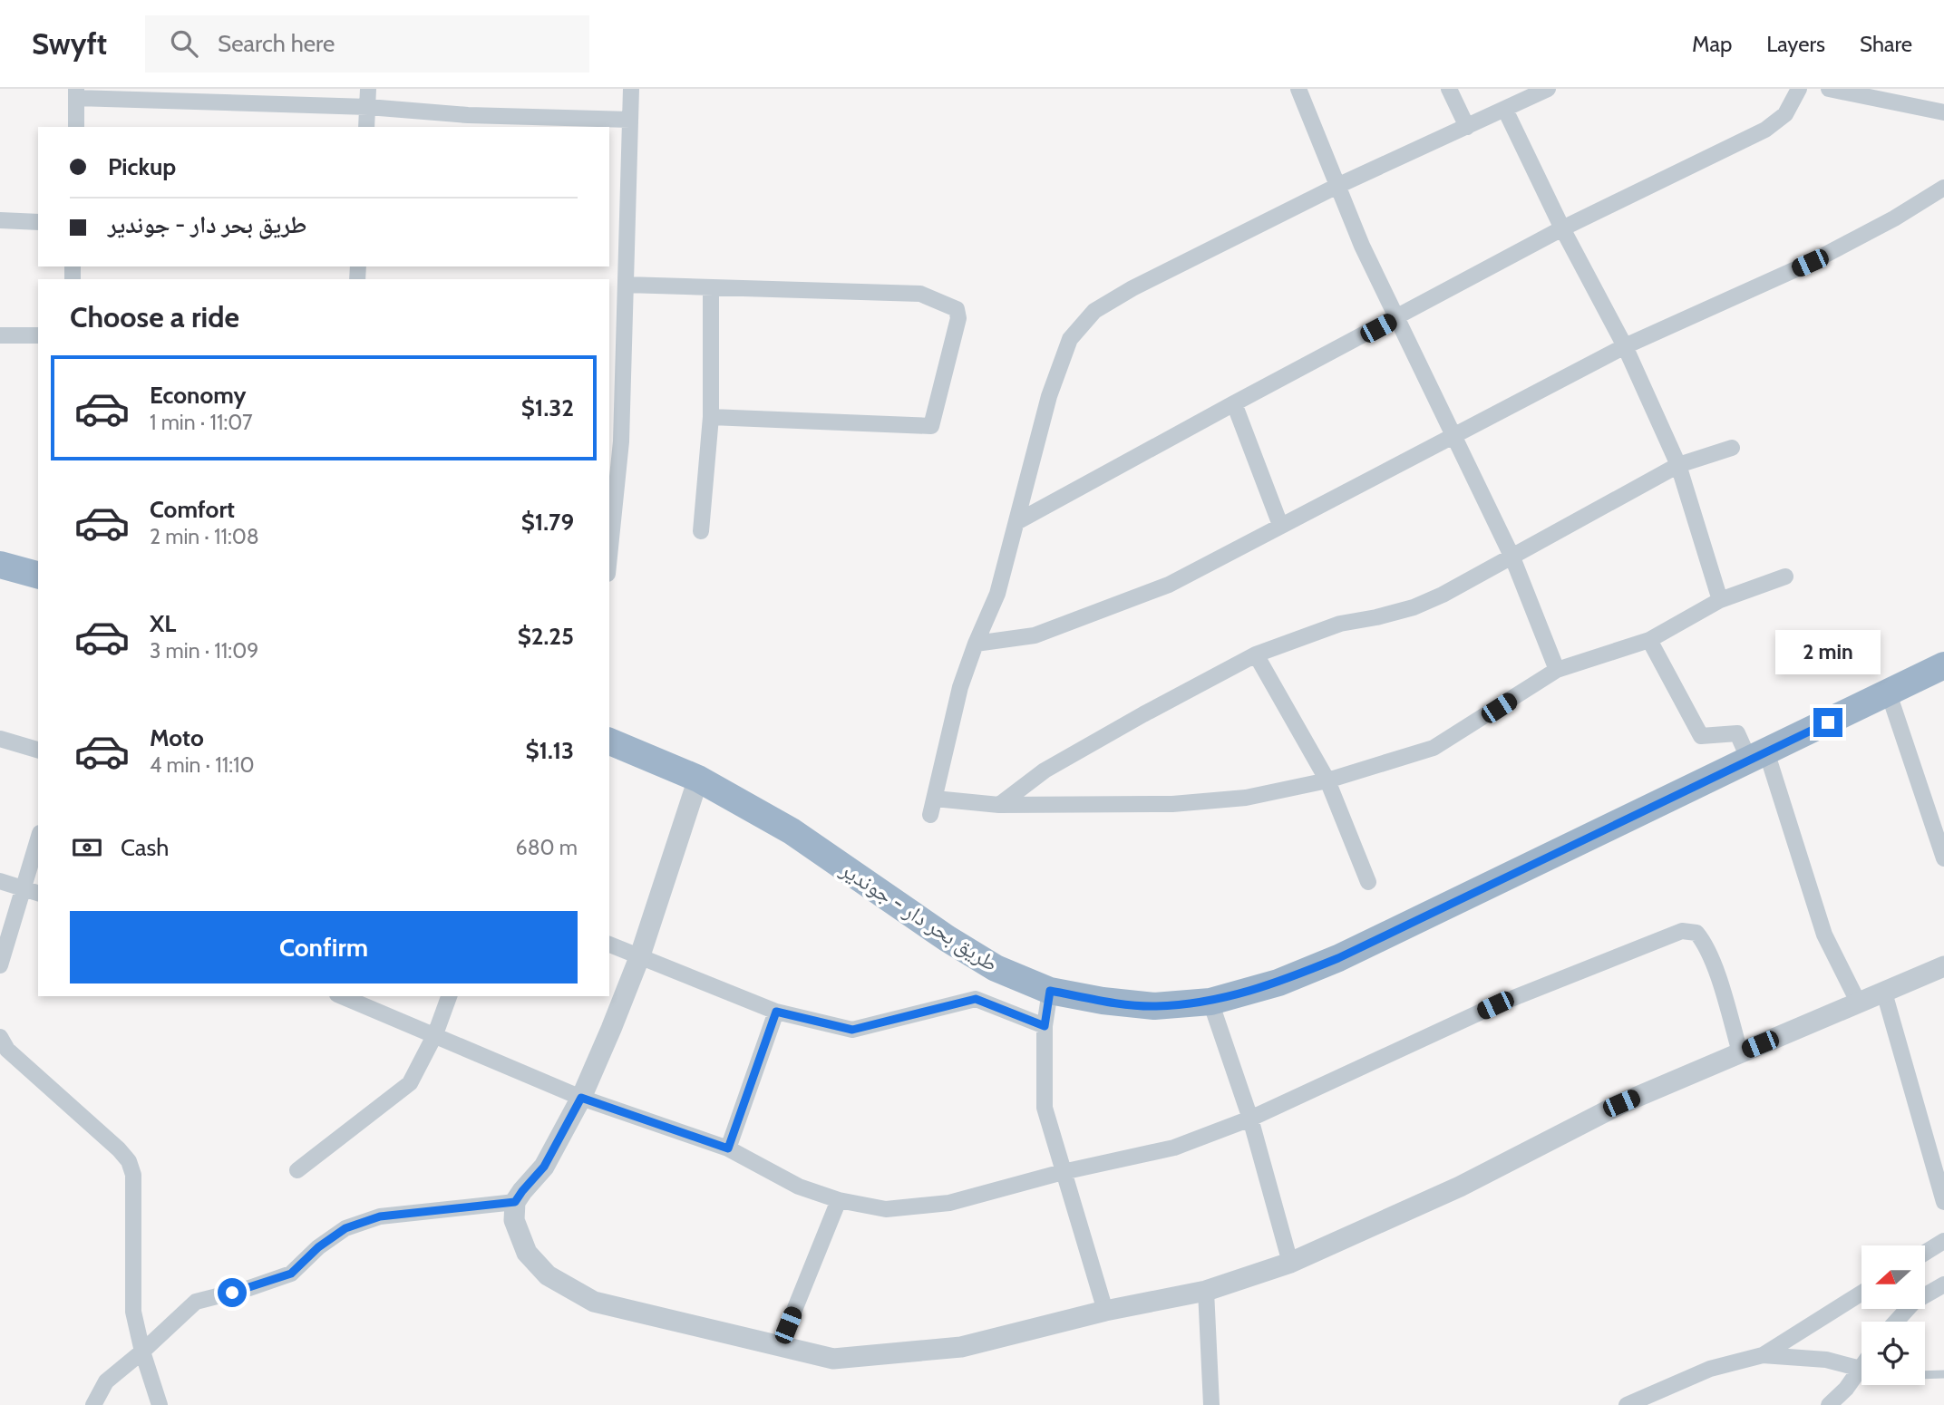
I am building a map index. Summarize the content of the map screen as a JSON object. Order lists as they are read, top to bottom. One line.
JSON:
{"streets":{"highway":["طريق بحر دار - جوندير"]},"north":"left","page":{"header":"Swyft","search":"Search here","nav":["Map","Layers","Share"],"banner":["Pickup","طريق بحر دار - جوندير"],"heading":"Choose a ride","list":[{"name":"Economy","note":"1 min · 11:07","value":"$1.32"},{"name":"Comfort","note":"2 min · 11:08","value":"$1.79"},{"name":"XL","note":"3 min · 11:09","value":"$2.25"},{"name":"Moto","note":"4 min · 11:10","value":"$1.13"}],"bubble":"2 min","pay":["Cash","680 m"],"buttons":"Confirm"}}
